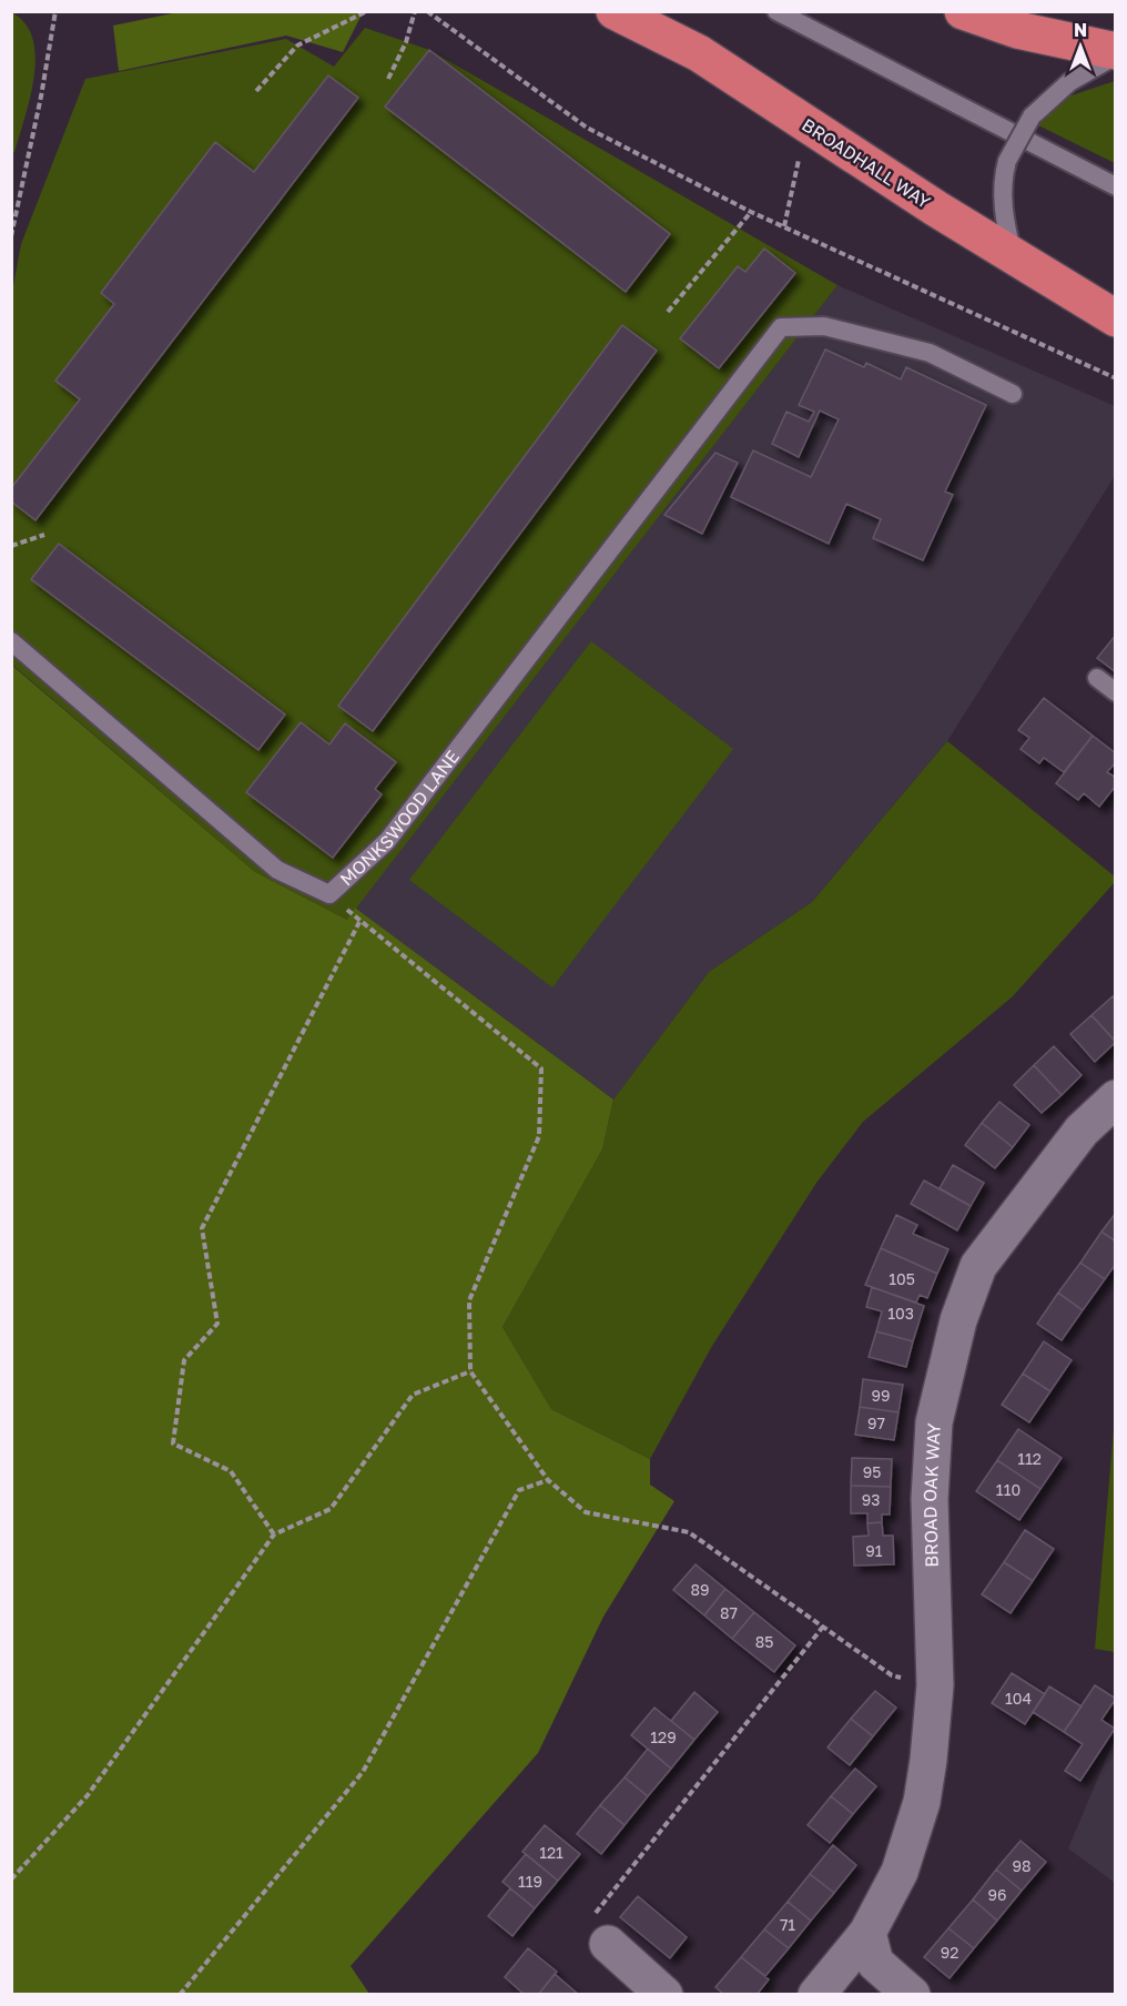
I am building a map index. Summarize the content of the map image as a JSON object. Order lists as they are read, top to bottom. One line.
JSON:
{"streets":{"highway":["BROADHALL WAY"],"street":["BROAD OAK WAY"],"lane":["MONKSWOOD LANE"]},"house_numbers":["105","103","99","97","112","95","110","93","91","89","87","85","104","129","121","98","119","96","71","92"],"north":"top"}
